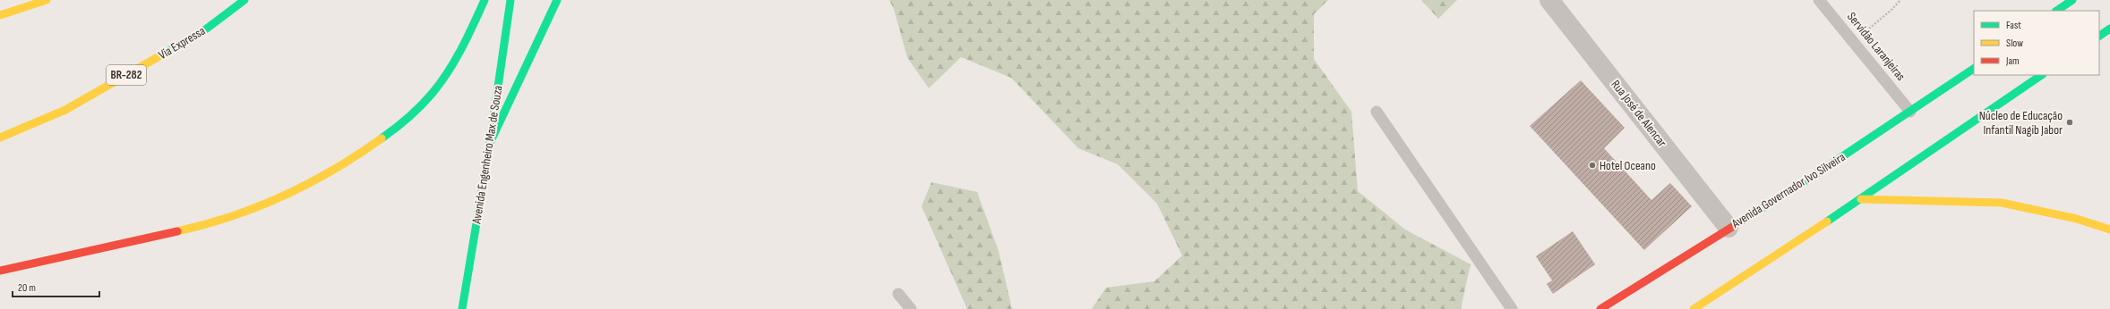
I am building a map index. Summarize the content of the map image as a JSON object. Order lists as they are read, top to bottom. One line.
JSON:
{"streets":{"main road":["Via Expressa","BR-282","Avenida Engenheiro Max de Souza","Avenida Governador Ivo Silveira"],"street":["Rua José de Alencar"],"lane":["Servidão Laranjeiras"]},"crossings":[["Servidão Laranjeiras","Avenida Governador Ivo Silveira"],["Rua José de Alencar","Avenida Governador Ivo Silveira"]],"places":["Núcleo de Educação Infantil Nagib Jabor","Hotel Oceano"],"legend":["Fast","Slow","Jam"],"scale_bar":"20 m"}
